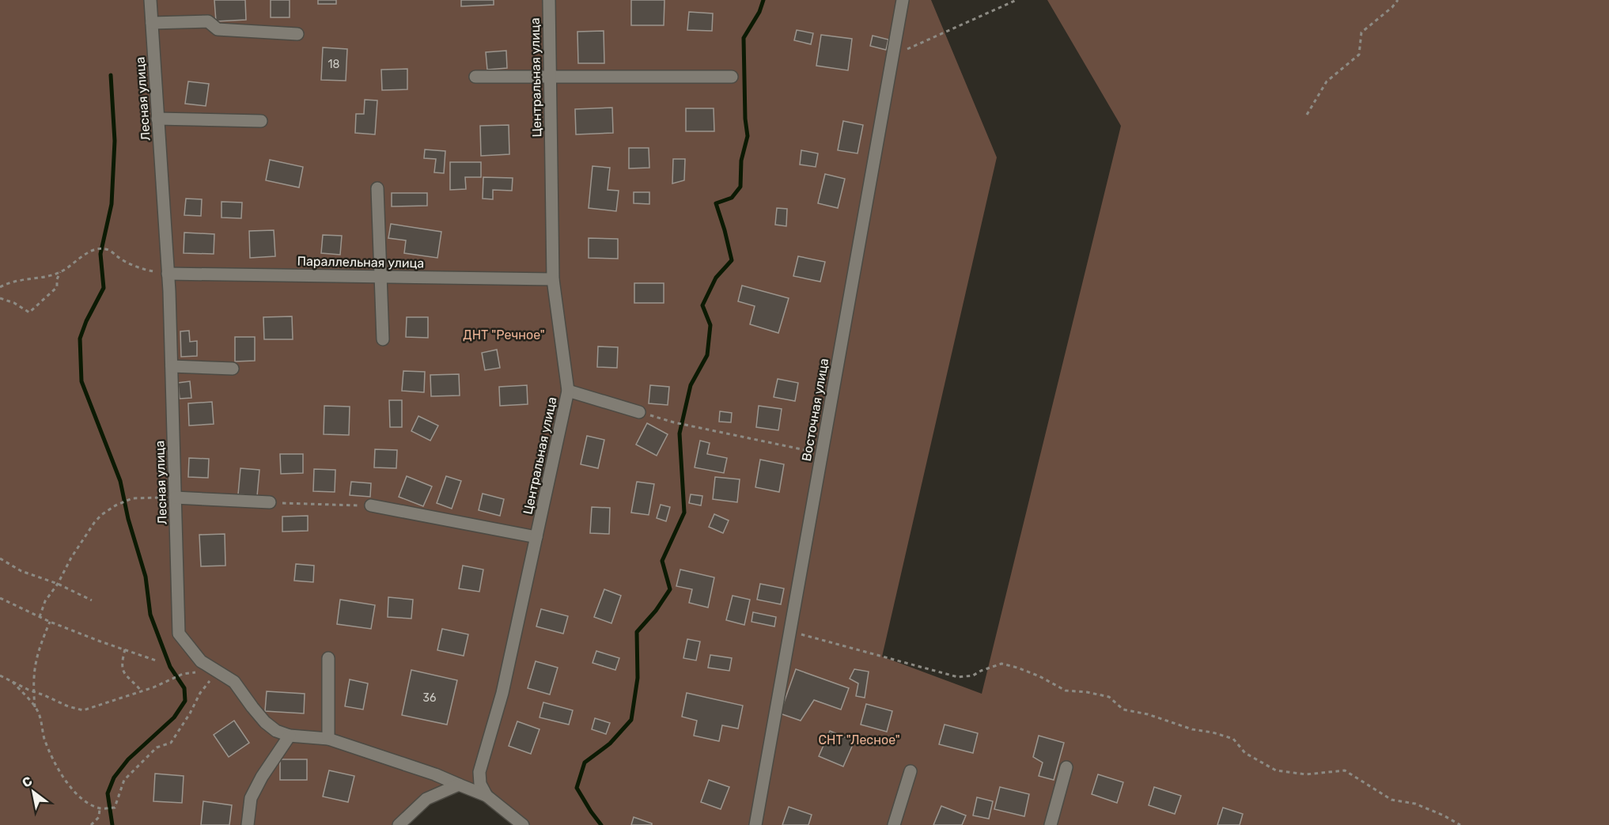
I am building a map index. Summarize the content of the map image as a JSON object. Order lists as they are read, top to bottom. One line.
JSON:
{"streets":{"street":["Центральная улица","Лесная улица","Параллельная улица","Восточная улица"]},"crossings":[["Центральная улица","Лесная улица"],["Центральная улица","Параллельная улица"],["Лесная улица","Параллельная улица"]],"parks":["ДНТ \"Речное\"","СНТ \"Лесное\""],"house_numbers":["18","36"],"north":"top left"}
